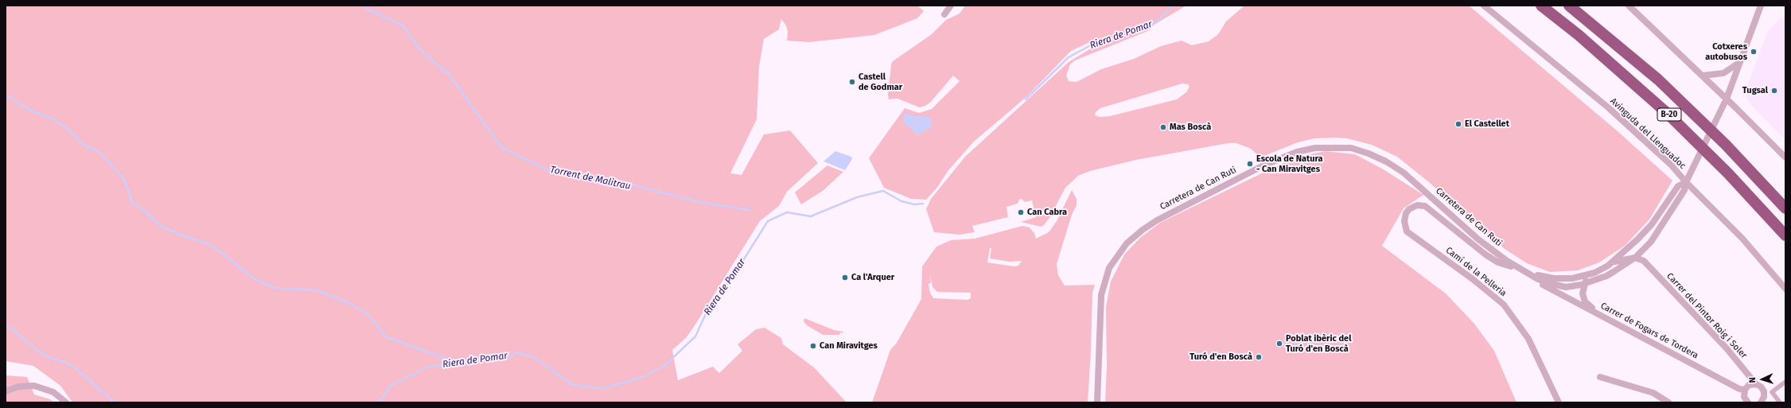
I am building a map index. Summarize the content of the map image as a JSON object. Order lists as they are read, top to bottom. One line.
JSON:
{"streets":{"highway":["B-20"],"street":["Avinguda del Llenguadoc","Carretera de Can Ruti","Camí de la Pelleria","Carrer del Pintor Roig i Soler","Carrer de Fogars de Tordera"]},"crossings":[["Avinguda del Llenguadoc","Carretera de Can Ruti"],["Carretera de Can Ruti","Camí de la Pelleria"],["Carretera de Can Ruti","Carrer del Pintor Roig i Soler"],["Carretera de Can Ruti","Carrer de Fogars de Tordera"]],"water":["Riera de Pomar","Torrent de Malitrau"],"places":["Cotxeres autobusos","Castell de Godmar","Tugsal","El Castellet","Mas Boscà","Escola de Natura - Can Miravitges","Can Cabra","Ca l'Arquer","Poblat ibèric del Turó d'en Boscà","Can Miravitges","Turó d'en Boscà"],"north":"left"}
